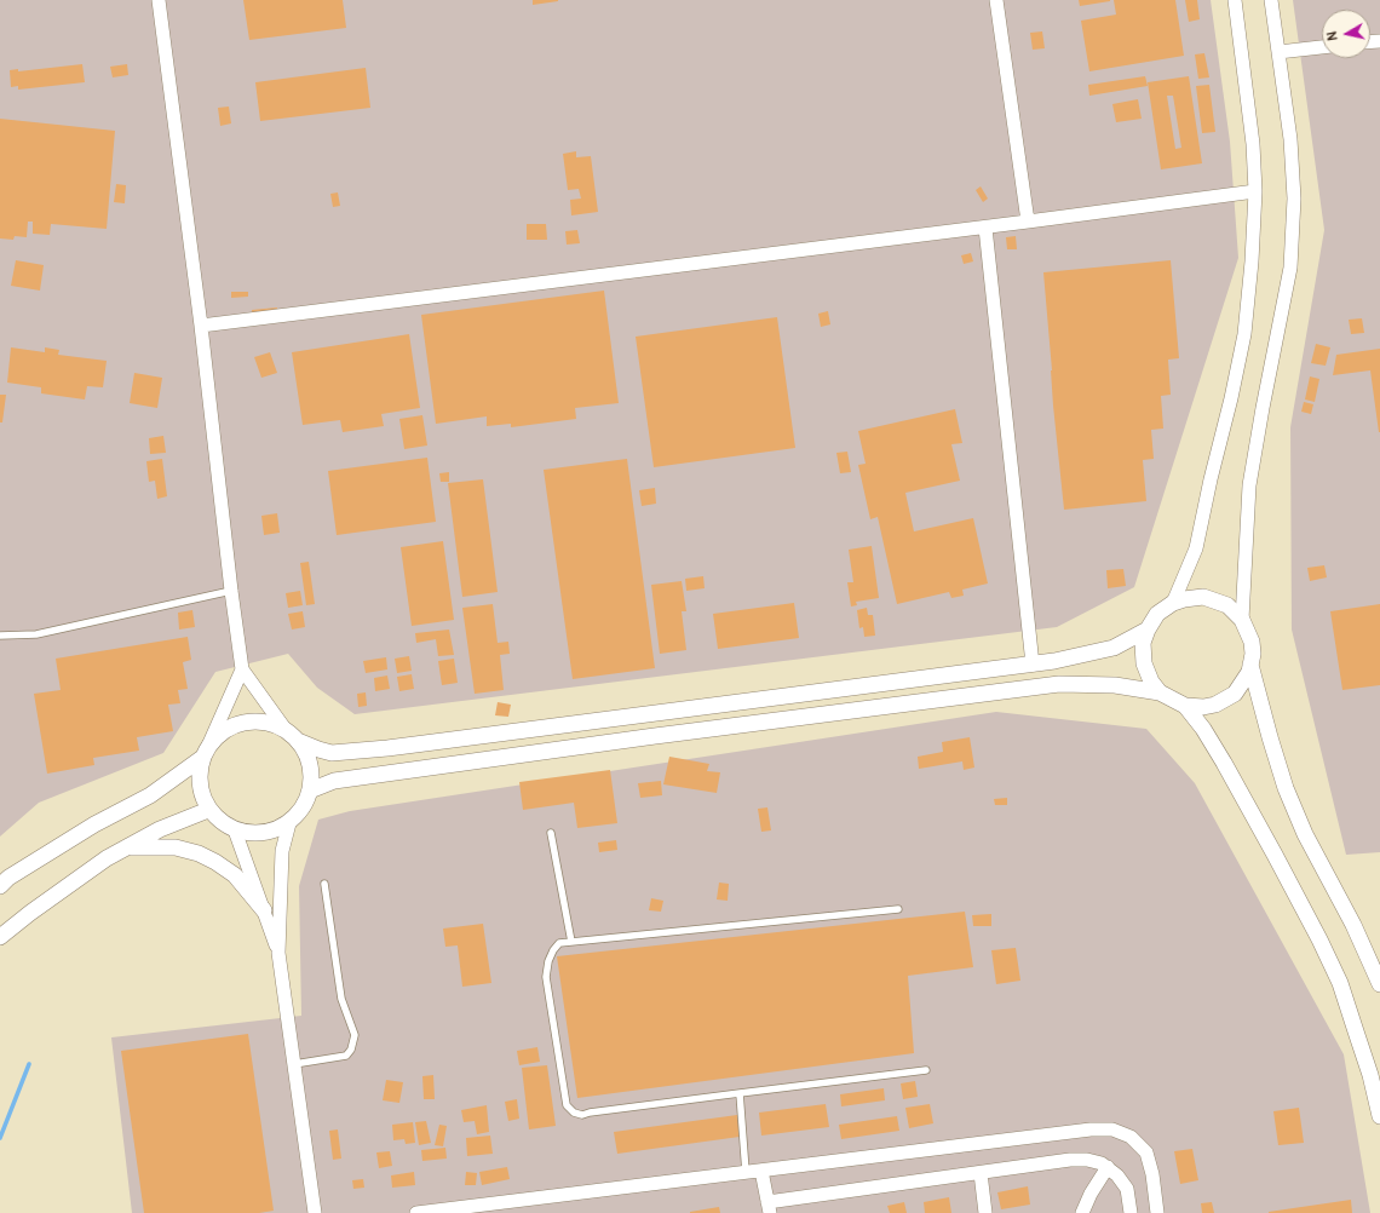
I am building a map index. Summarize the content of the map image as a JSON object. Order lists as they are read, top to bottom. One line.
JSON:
{"north":"left"}
